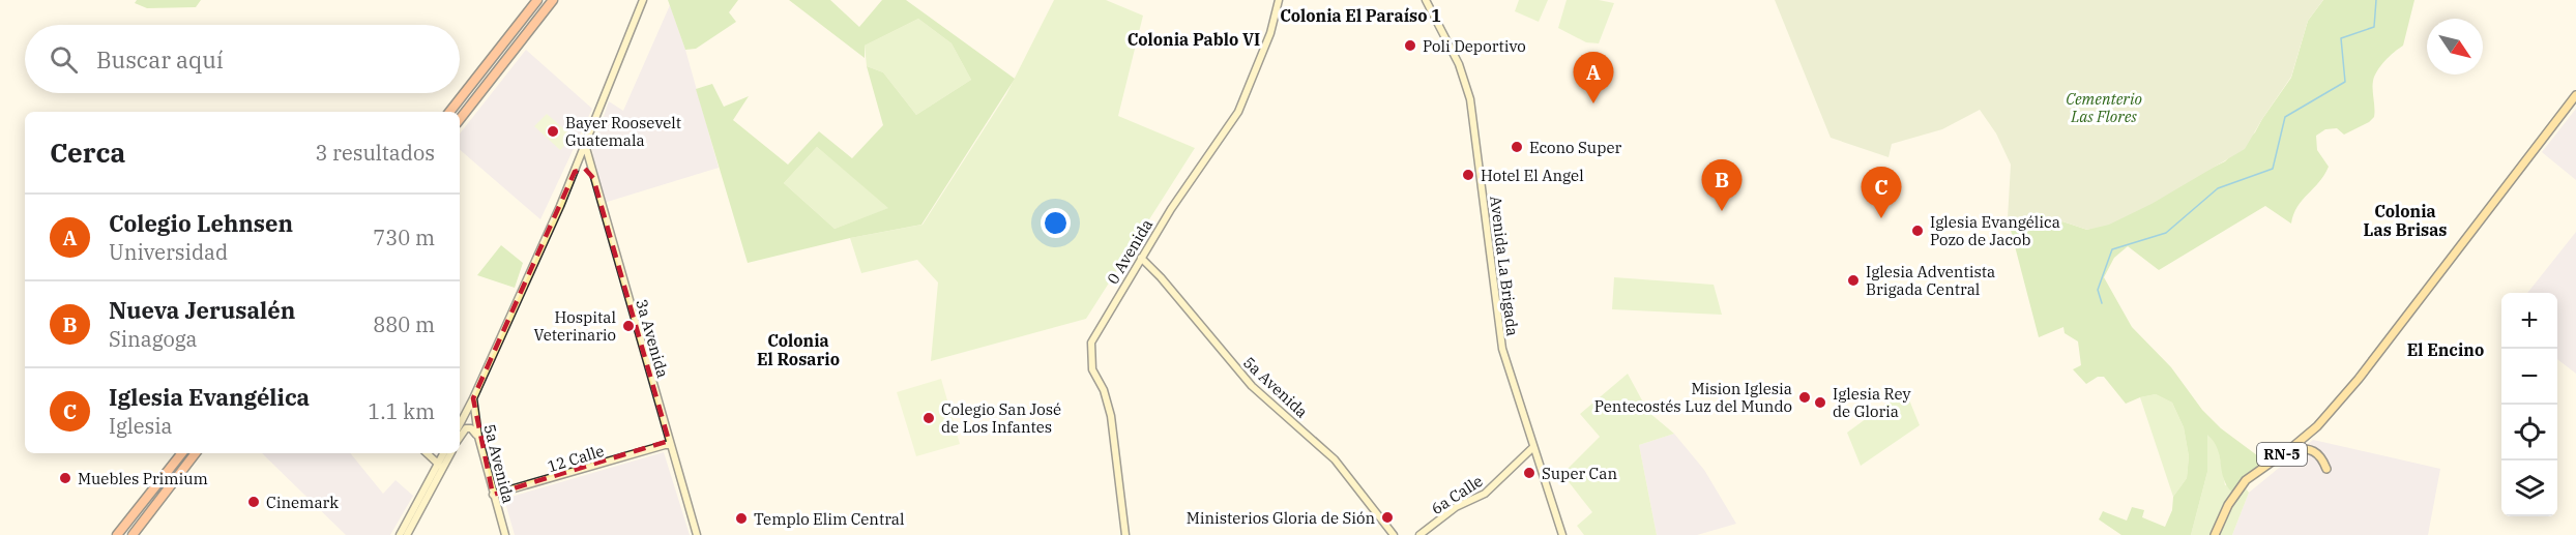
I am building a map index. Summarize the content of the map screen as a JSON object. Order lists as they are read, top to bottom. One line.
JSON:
{"streets":{"main road":["0 Avenida","Avenida La Brigada","3a Avenida","5a Avenida","RN-5","12 Calle","6a Calle"]},"crossings":[["0 Avenida","5a Avenida"],["Avenida La Brigada","6a Calle"],["3a Avenida","12 Calle"],["5a Avenida","12 Calle"]],"districts":["Colonia El Paraíso 1","Colonia Pablo VI","Colonia Las Brisas","Colonia El Rosario","El Encino"],"parks":["Cementerio Las Flores"],"places":["Poli Deportivo","Bayer Roosevelt Guatemala","Econo Super","Hotel El Angel","Iglesia Evangélica Pozo de Jacob","Iglesia Adventista Brigada Central","Hospital Veterinario","Mision Iglesia Pentecostés Luz del Mundo","Iglesia Rey de Gloria","Colegio San José de Los Infantes","Super Can","Muebles Primium","Cinemark","Ministerios Gloria de Sión","Templo Elim Central"],"north":"bottom right","page":{"search":"Buscar aquí","pins":["A","B","C"],"heading":["Cerca","3 resultados"],"list":[{"mark":"A","name":"Colegio Lehnsen","note":"Universidad","value":"730 m"},{"mark":"B","name":"Nueva Jerusalén","note":"Sinagoga","value":"880 m"},{"mark":"C","name":"Iglesia Evangélica","note":"Iglesia","value":"1.1 km"}],"map_buttons":["+","−"]}}
